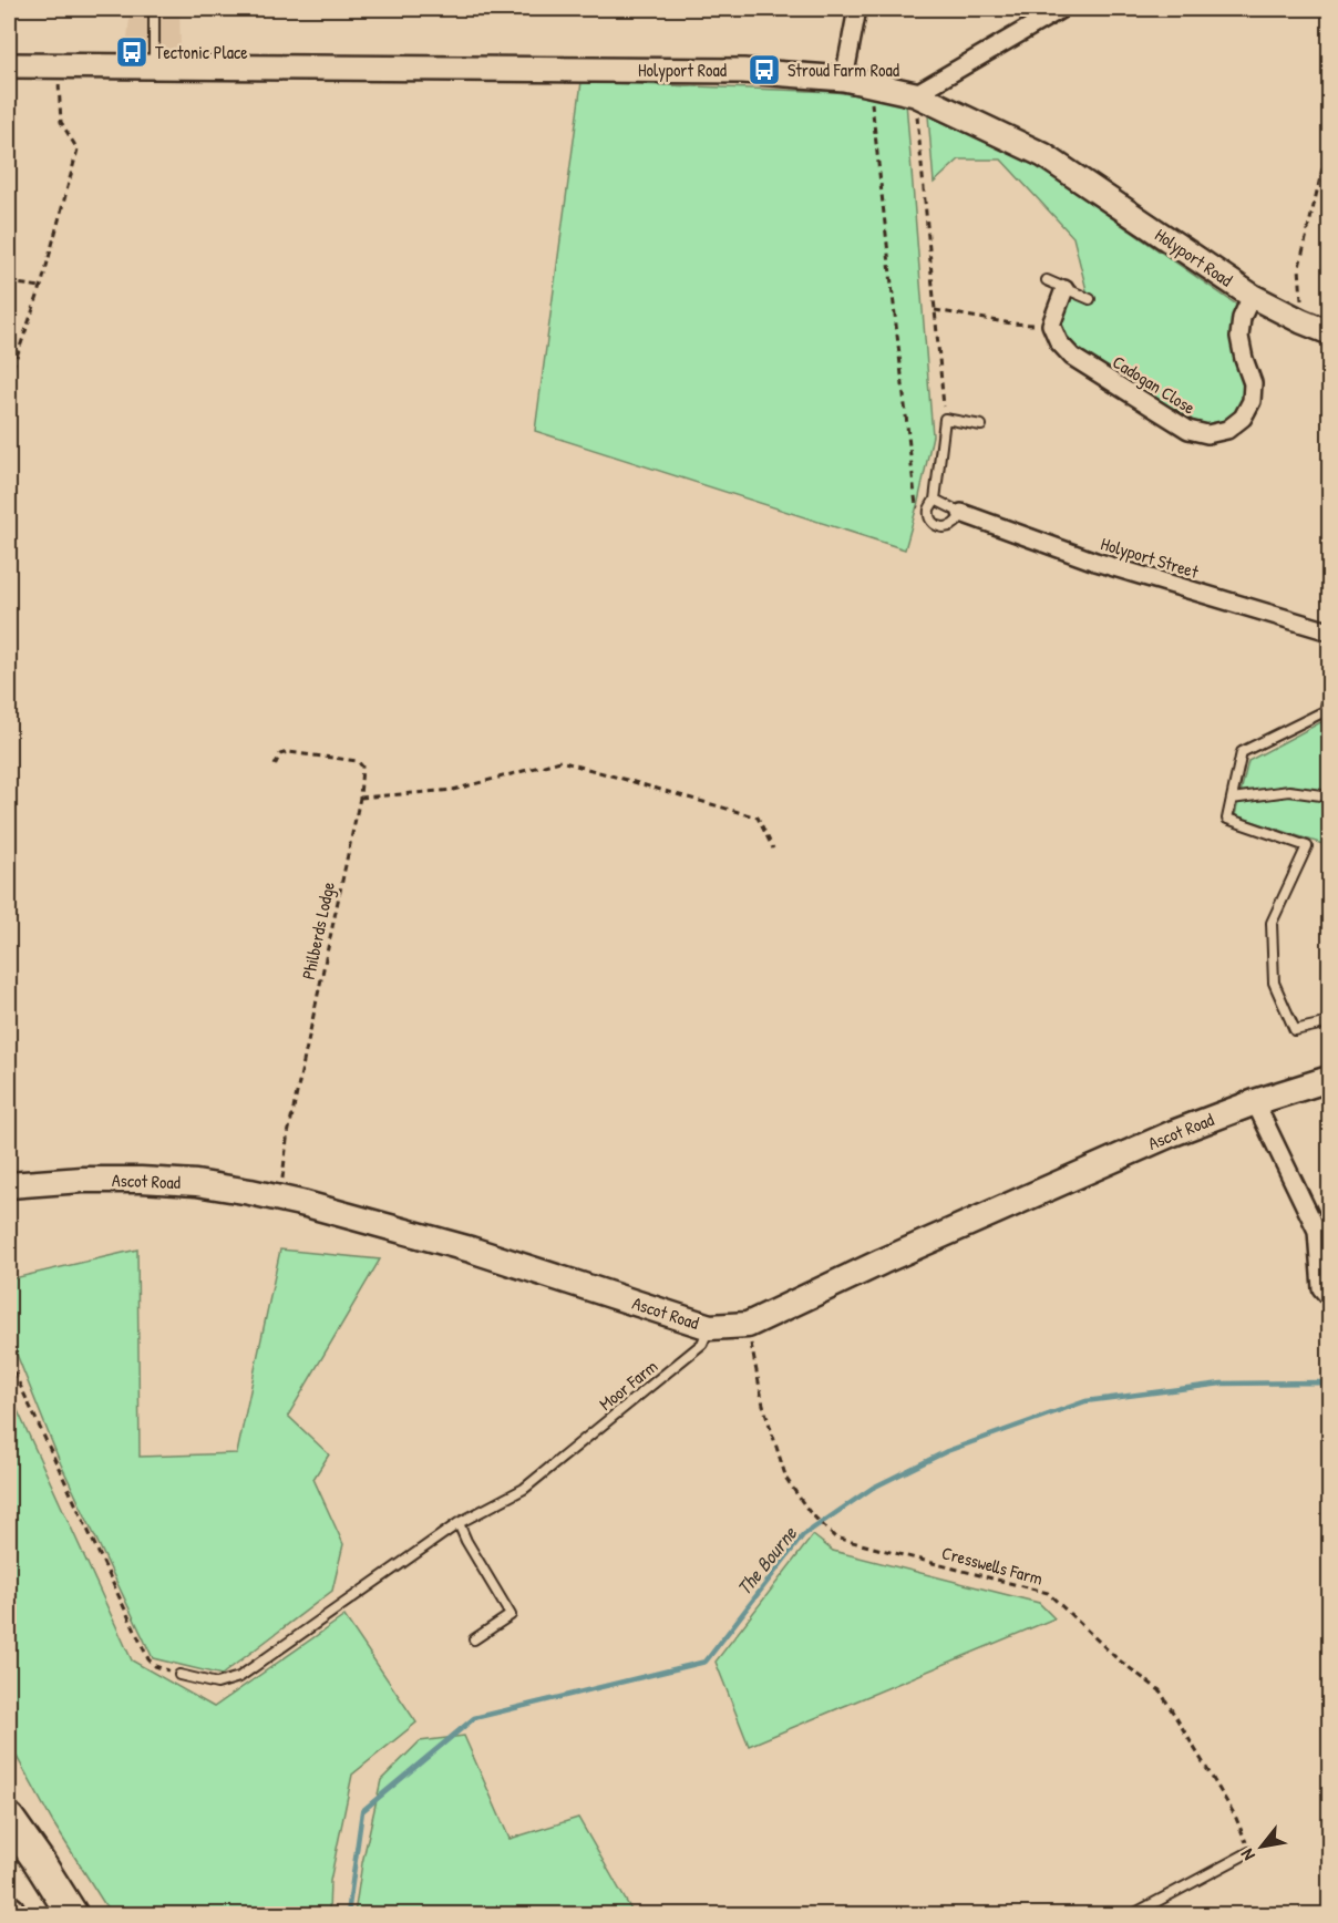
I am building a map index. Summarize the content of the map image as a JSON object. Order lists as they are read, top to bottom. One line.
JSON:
{"streets":{"main road":["Ascot Road"],"street":["Holyport Road","Cadogan Close","Holyport Street"],"lane":["Moor Farm"],"path":["Philberds Lodge","Cresswells Farm"]},"crossings":[["Holyport Road","Cadogan Close"],["Philberds Lodge","Ascot Road"],["Ascot Road","Moor Farm"],["Ascot Road","Cresswells Farm"]],"water":["The Bourne"],"places":{"bus stop":["Tectonic Place","Stroud Farm Road"]},"north":"bottom left"}
